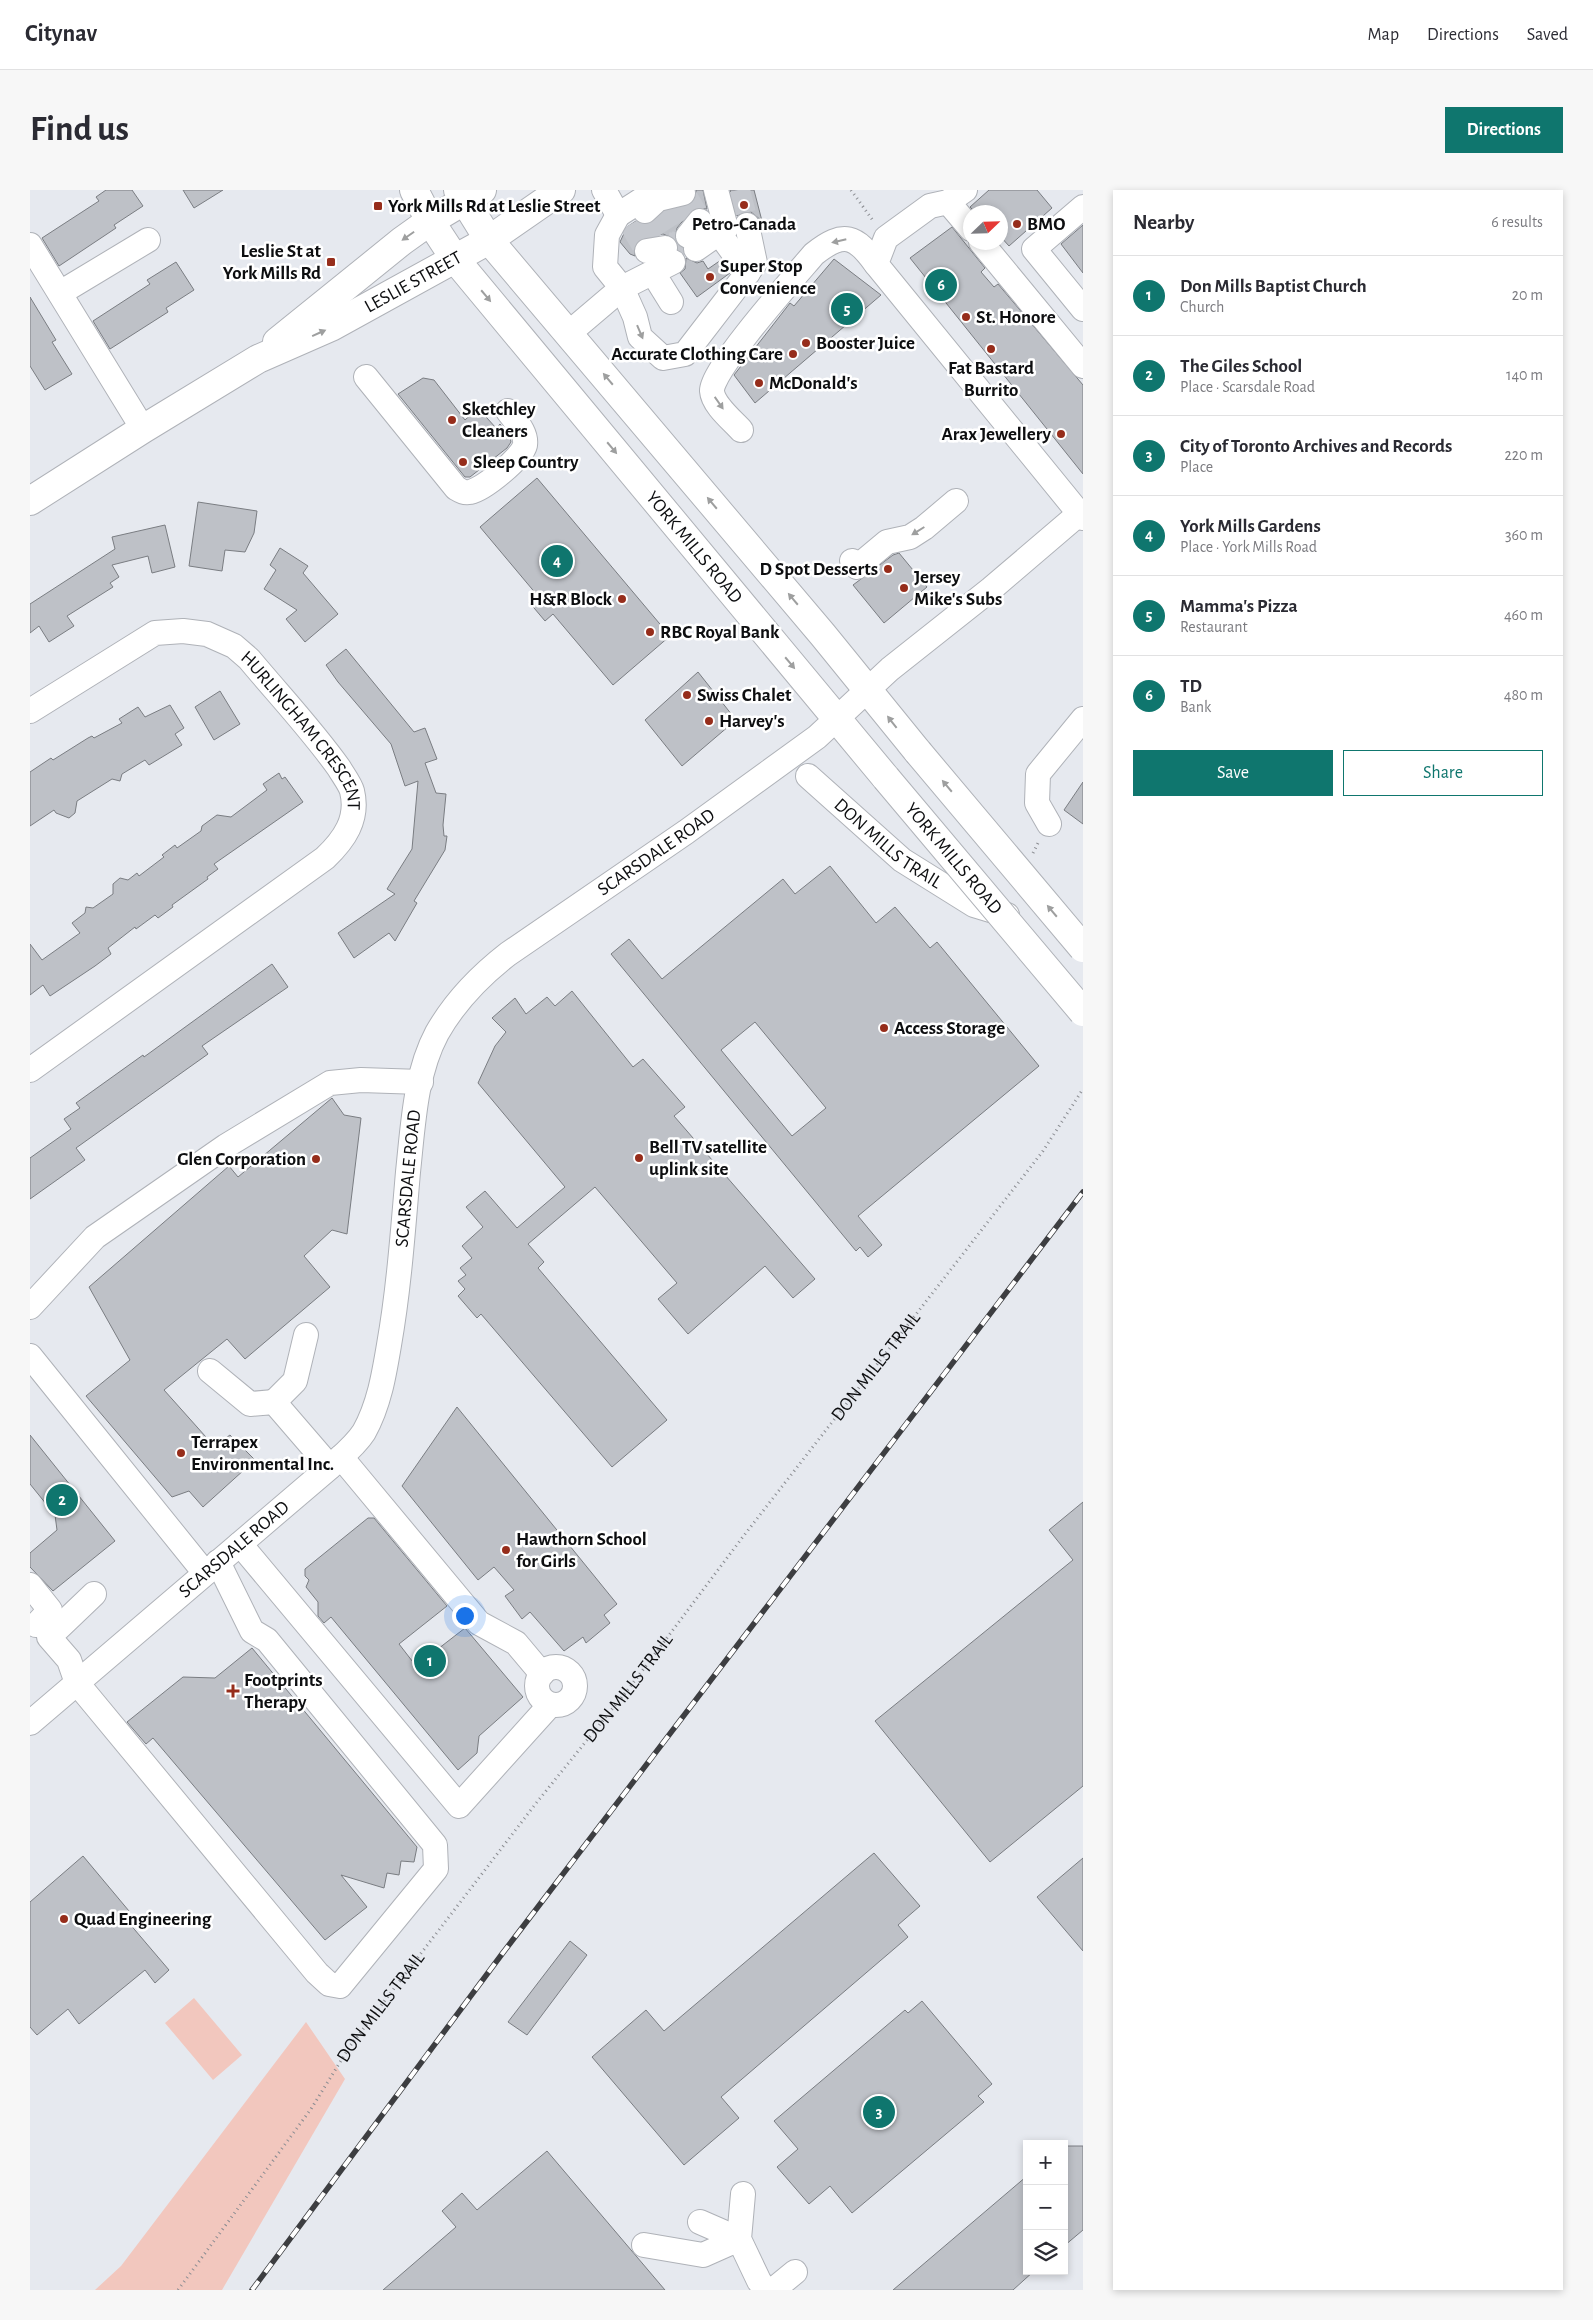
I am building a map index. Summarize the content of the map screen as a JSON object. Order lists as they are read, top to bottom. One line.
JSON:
{"streets":{"main road":["LESLIE STREET","YORK MILLS ROAD"],"street":["HURLINGHAM CRESCENT","DON MILLS TRAIL","SCARSDALE ROAD"]},"crossings":[["LESLIE STREET","YORK MILLS ROAD"],["YORK MILLS ROAD","SCARSDALE ROAD"]],"places":{"other":["Petro-Canada","BMO","Super Stop Convenience","St. Honore","Booster Juice","Fat Bastard Burrito","Accurate Clothing Care","McDonald's","Sketchley Cleaners","Arax Jewellery","Sleep Country","D Spot Desserts","Jersey Mike's Subs","H&R Block","RBC Royal Bank","Swiss Chalet","Harvey's","Access Storage","Bell TV satellite uplink site","Glen Corporation","Terrapex Environmental Inc.","Hawthorn School for Girls","Quad Engineering"],"transit":["York Mills Rd at Leslie Street","Leslie St at York Mills Rd"],"health":["Footprints Therapy"]},"north":"top right","page":{"header":"Citynav","nav":["Map","Directions","Saved"],"buttons":["Directions",["Save","Share"]],"title":"Find us","heading":["Nearby","6 results"],"list":[{"mark":"1","name":"Don Mills Baptist Church","note":"Church","value":"20 m"},{"mark":"2","name":"The Giles School","note":"Place · Scarsdale Road","value":"140 m"},{"mark":"3","name":"City of Toronto Archives and Records","note":"Place","value":"220 m"},{"mark":"4","name":"York Mills Gardens","note":"Place · York Mills Road","value":"360 m"},{"mark":"5","name":"Mamma's Pizza","note":"Restaurant","value":"460 m"},{"mark":"6","name":"TD","note":"Bank","value":"480 m"}],"pins":["6","5","4","2","1","3"],"map_buttons":["+","−"]}}
